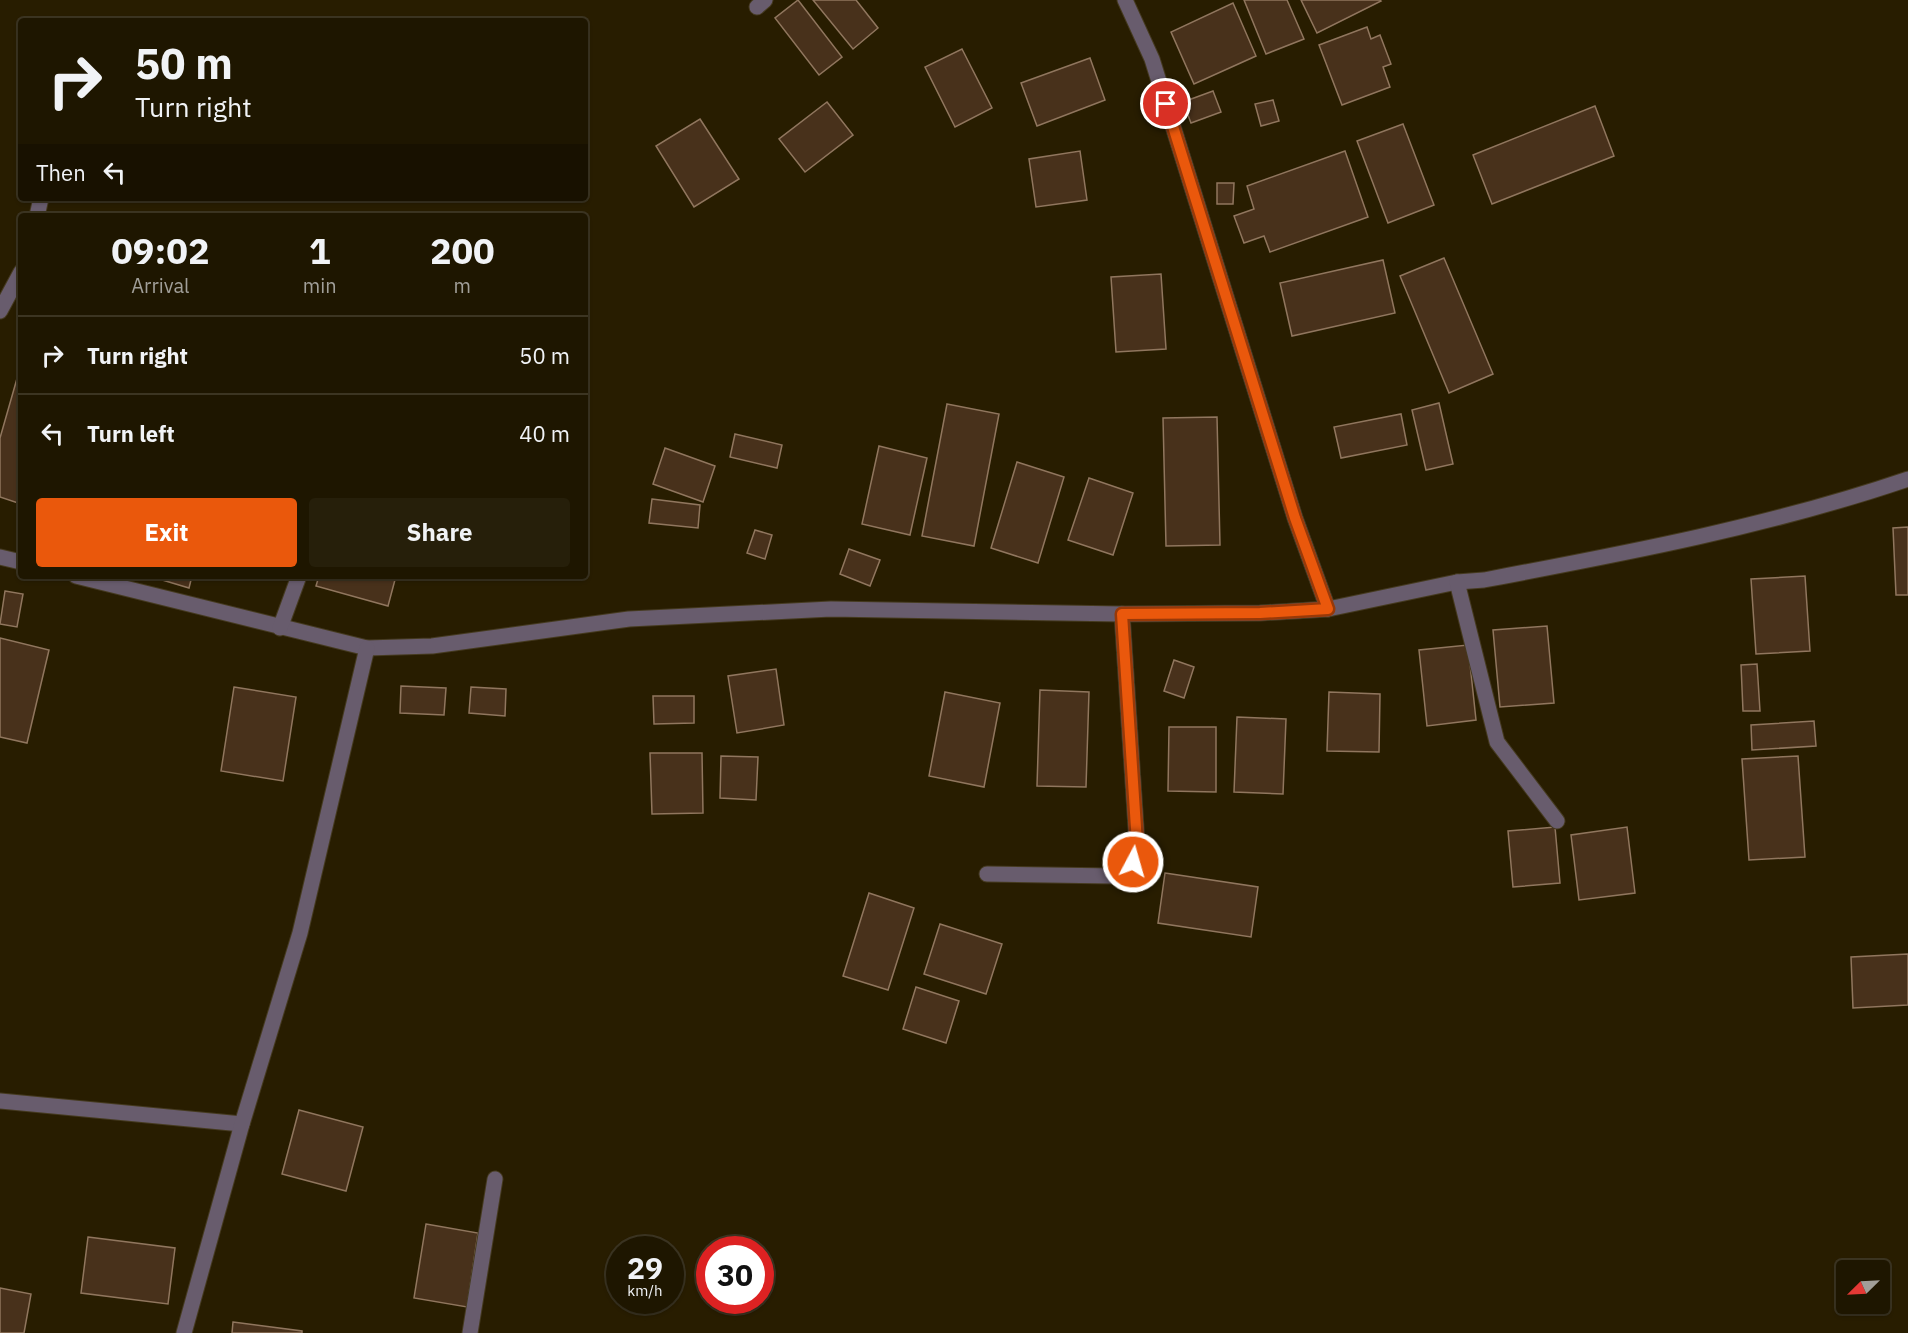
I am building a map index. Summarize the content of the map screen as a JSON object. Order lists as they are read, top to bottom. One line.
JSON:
{"north":"bottom left","page":{"turn":["50 m","Turn right"],"then":"Then","eta":["09:02","Arrival","1","min","200","m"],"list":[{"name":"Turn right","value":"50 m"},{"name":"Turn left","value":"40 m"}],"buttons":["Exit","Share"],"speed":"29 km/h","limit":"30"}}
